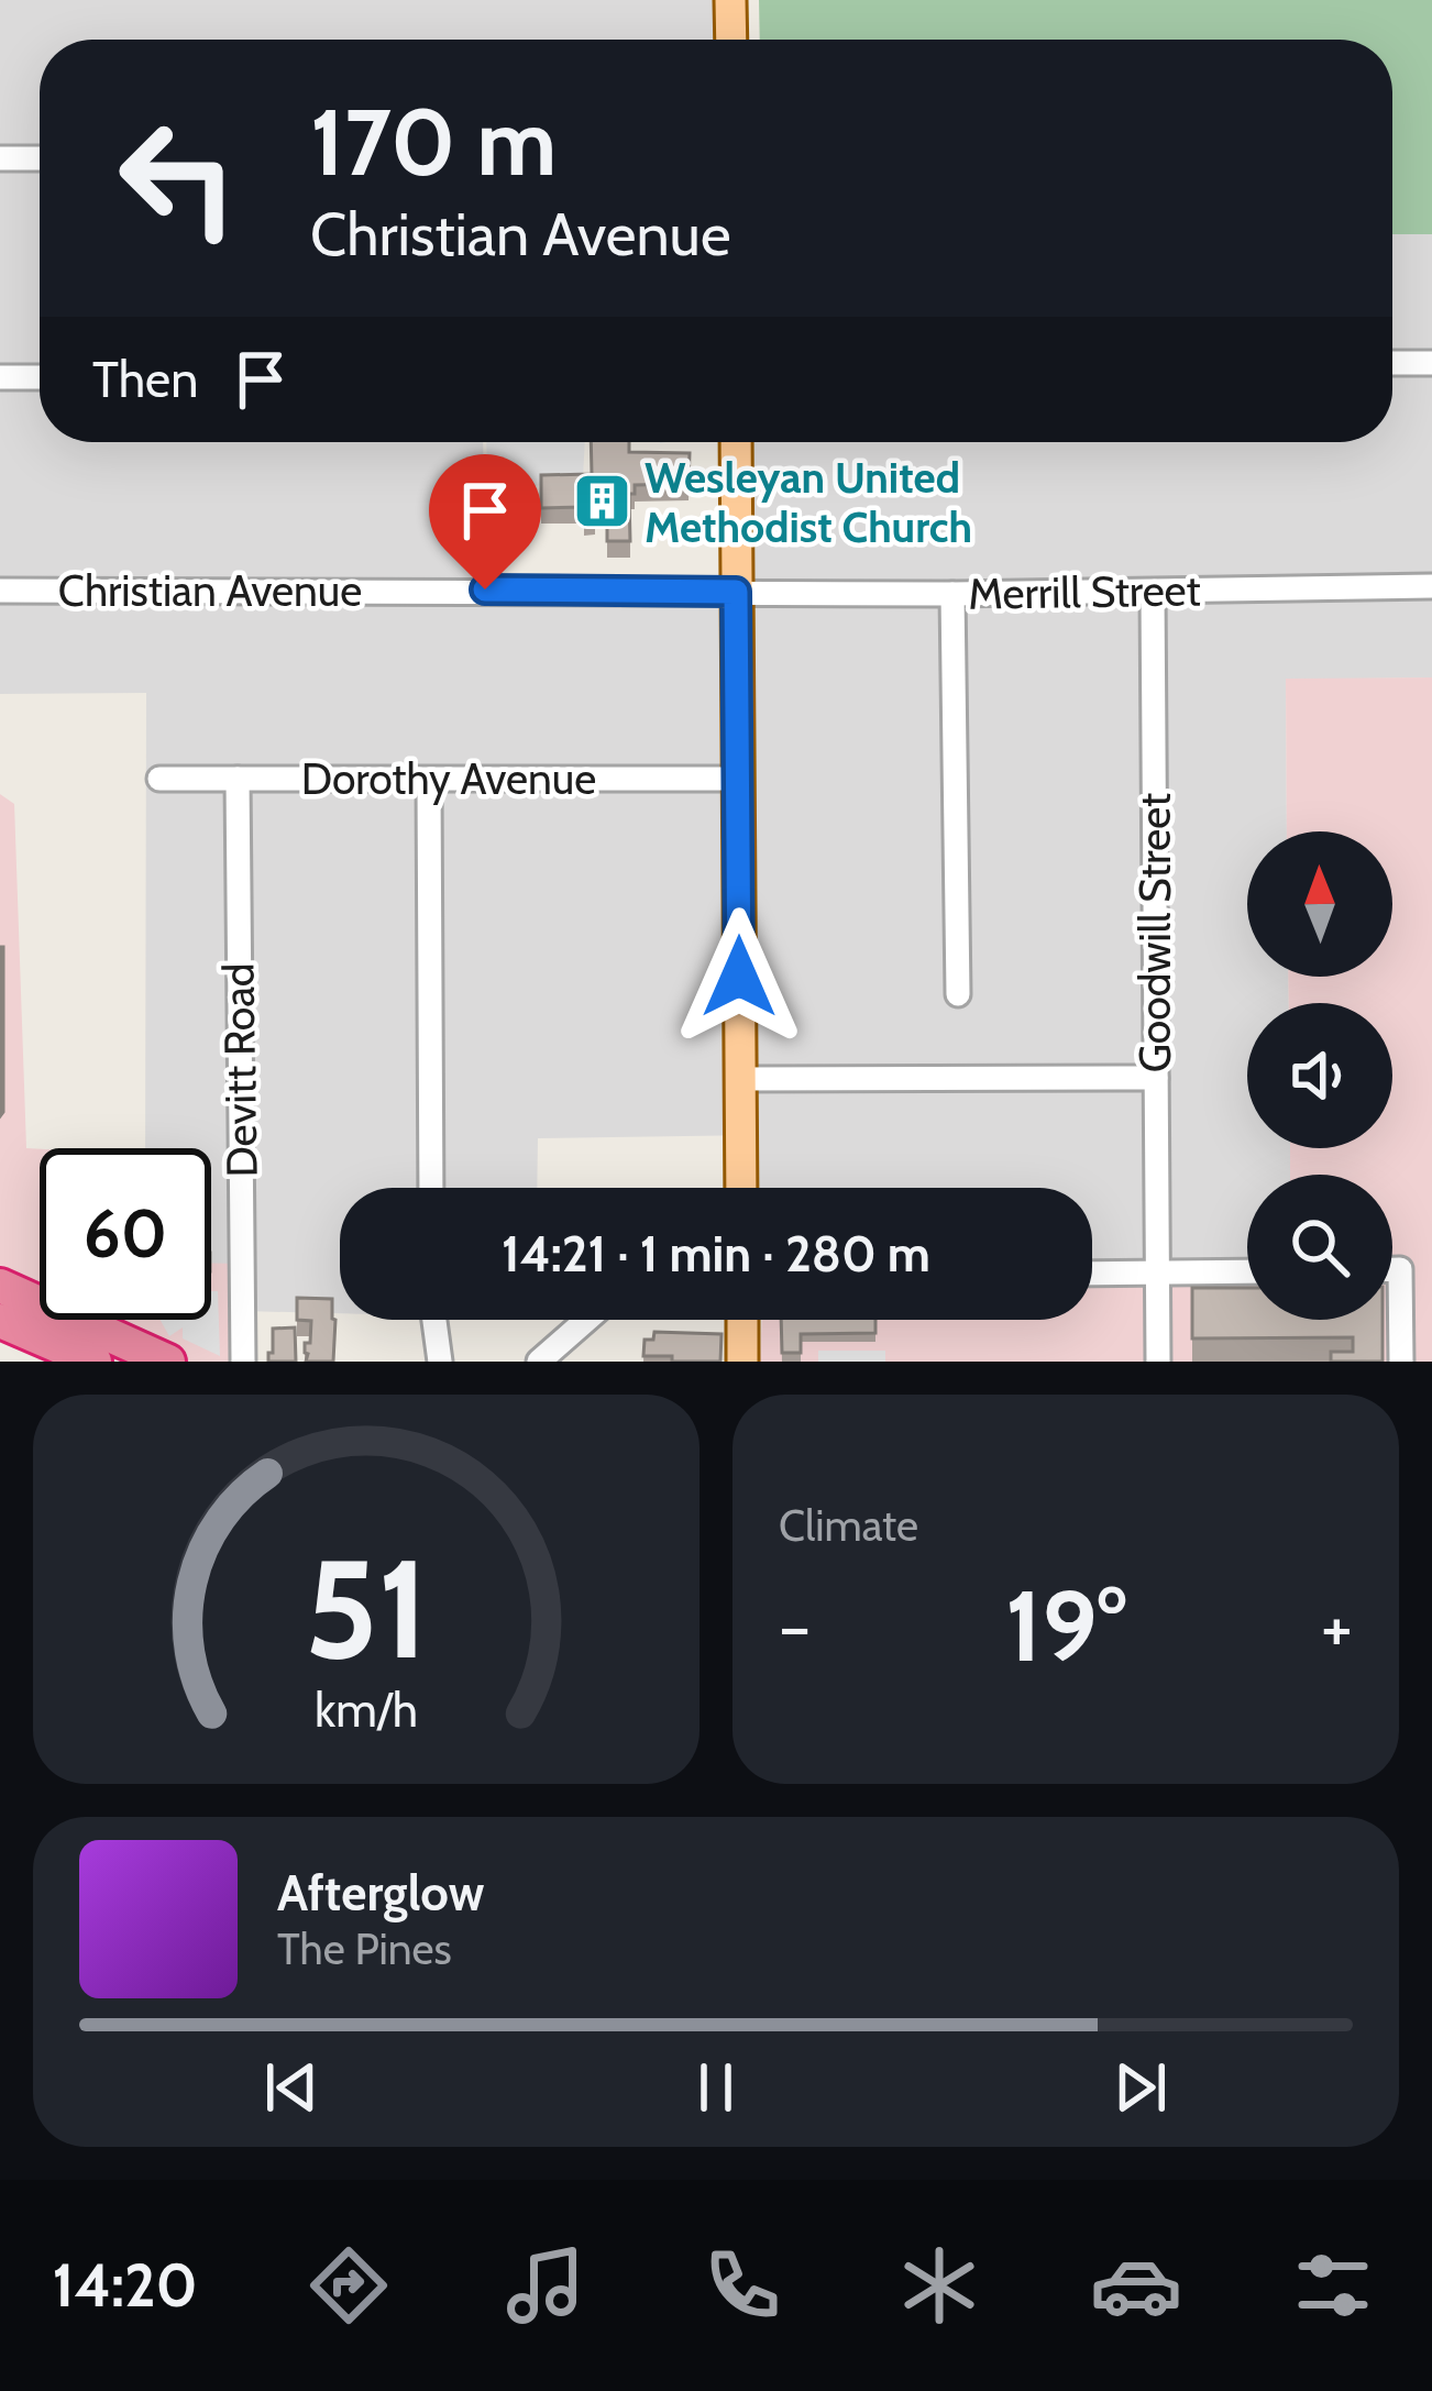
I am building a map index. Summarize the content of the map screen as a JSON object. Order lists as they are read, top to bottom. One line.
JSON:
{"streets":{"street":["Christian Avenue","Merrill Street","Dorothy Avenue","Goodwill Street","Devitt Road"]},"crossings":[["Christian Avenue","Merrill Street"],["Merrill Street","Goodwill Street"],["Dorothy Avenue","Devitt Road"]],"places":{"building":["Wesleyan United Methodist Church"]},"north":"top","page":{"turn":["170 m","Christian Avenue"],"then":"Then","limit":"60","trip":"14:21 · 1 min · 280 m","tile":"Climate","heat":["−","19°","+"],"song":["Afterglow","The Pines"],"tabs":"14:20","gauge":["51","km/h"]}}
